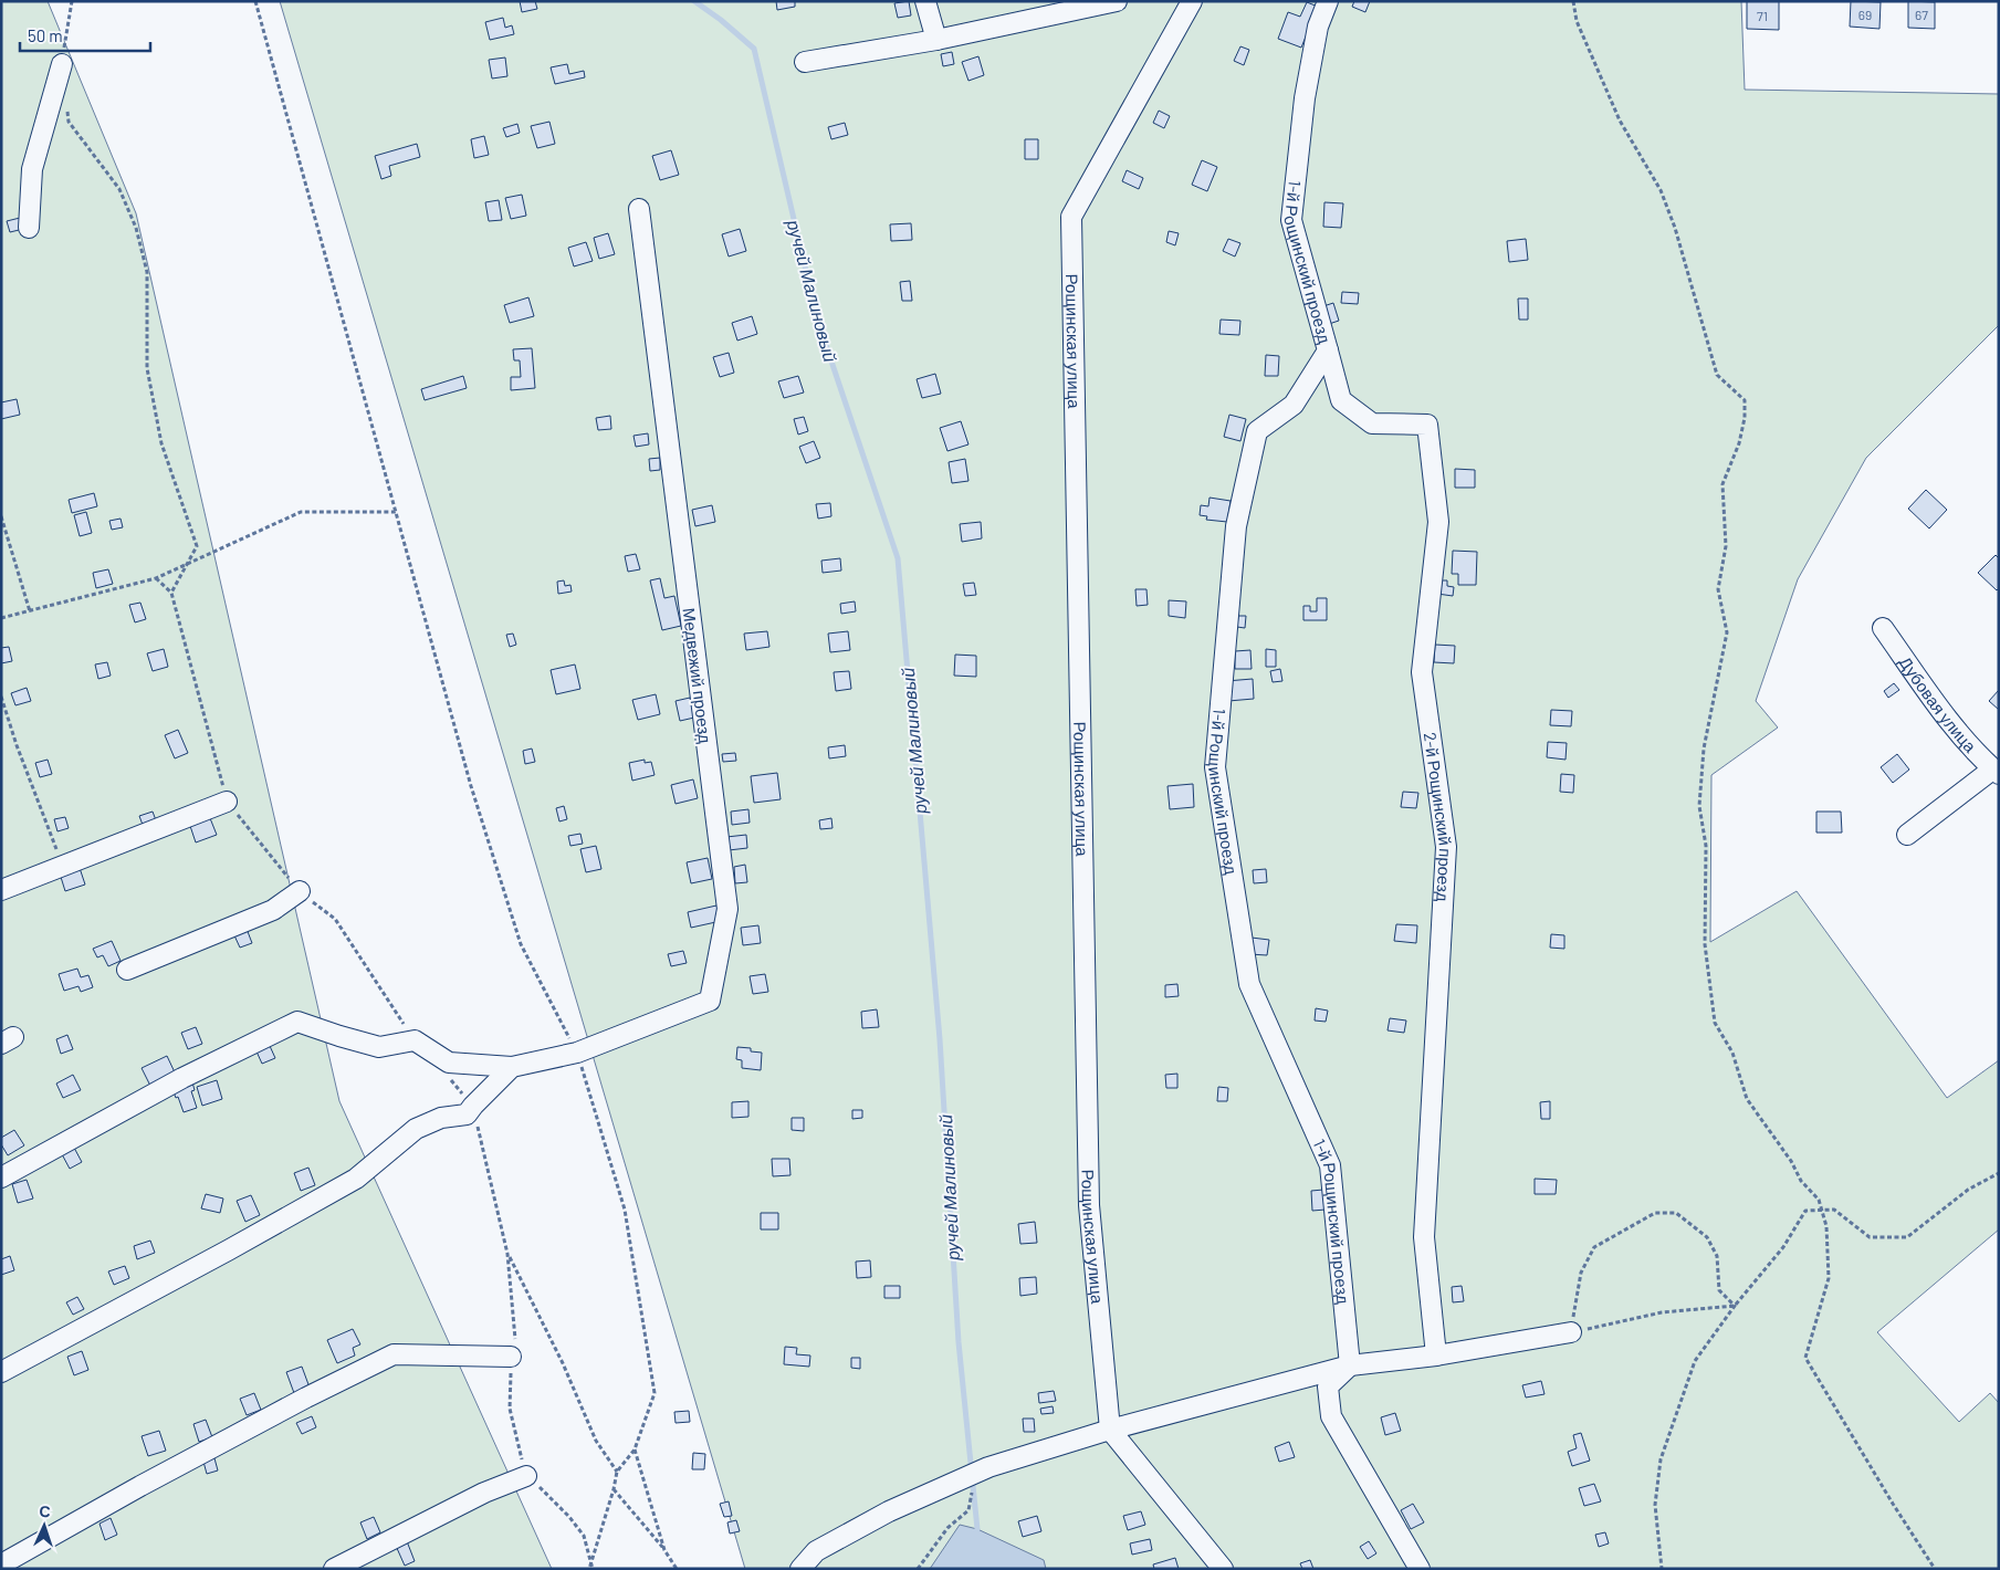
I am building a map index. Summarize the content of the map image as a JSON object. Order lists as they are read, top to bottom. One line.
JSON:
{"streets":{"street":["1-й Рощинский проезд","Рощинская улица","Медвежий проезд","Дубовая улица","2-й Рощинский проезд"]},"crossings":[["1-й Рощинский проезд","2-й Рощинский проезд"]],"water":["ручей Малиновый"],"house_numbers":["69","67","71"],"scale_bar":"50 m","north":"top"}
